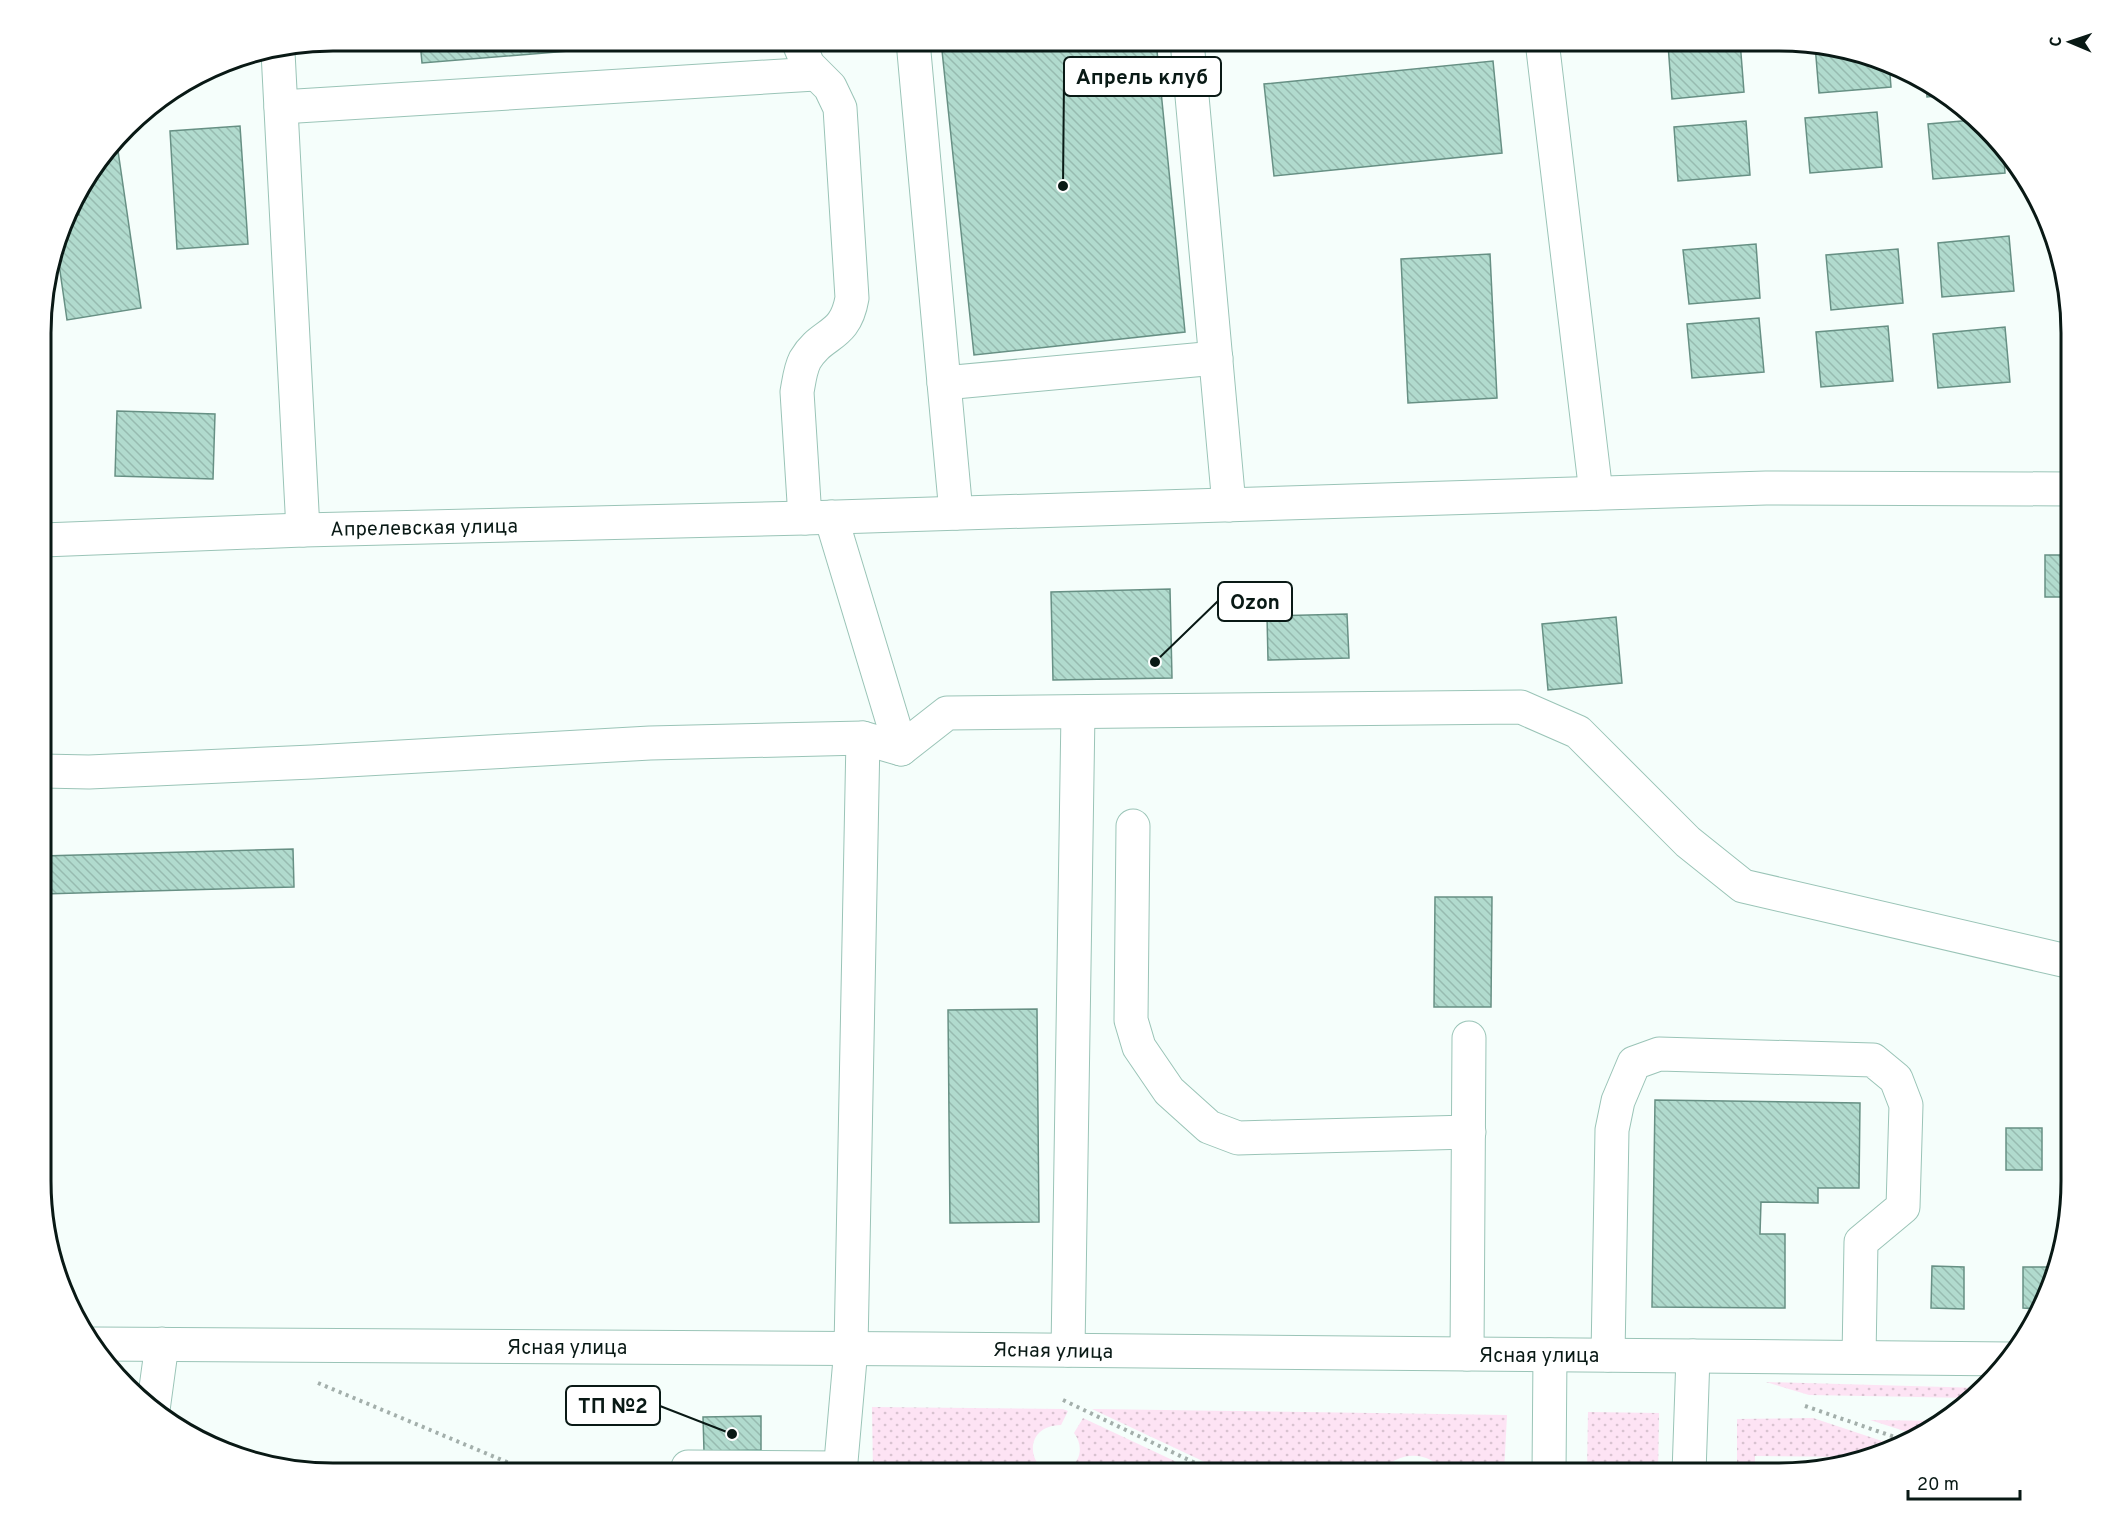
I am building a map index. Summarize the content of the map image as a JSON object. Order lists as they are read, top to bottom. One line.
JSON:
{"streets":{"street":["Апрелевская улица","Ясная улица"]},"places":["Апрель клуб","Ozon","ТП №2"],"scale_bar":"20 m","north":"left"}
